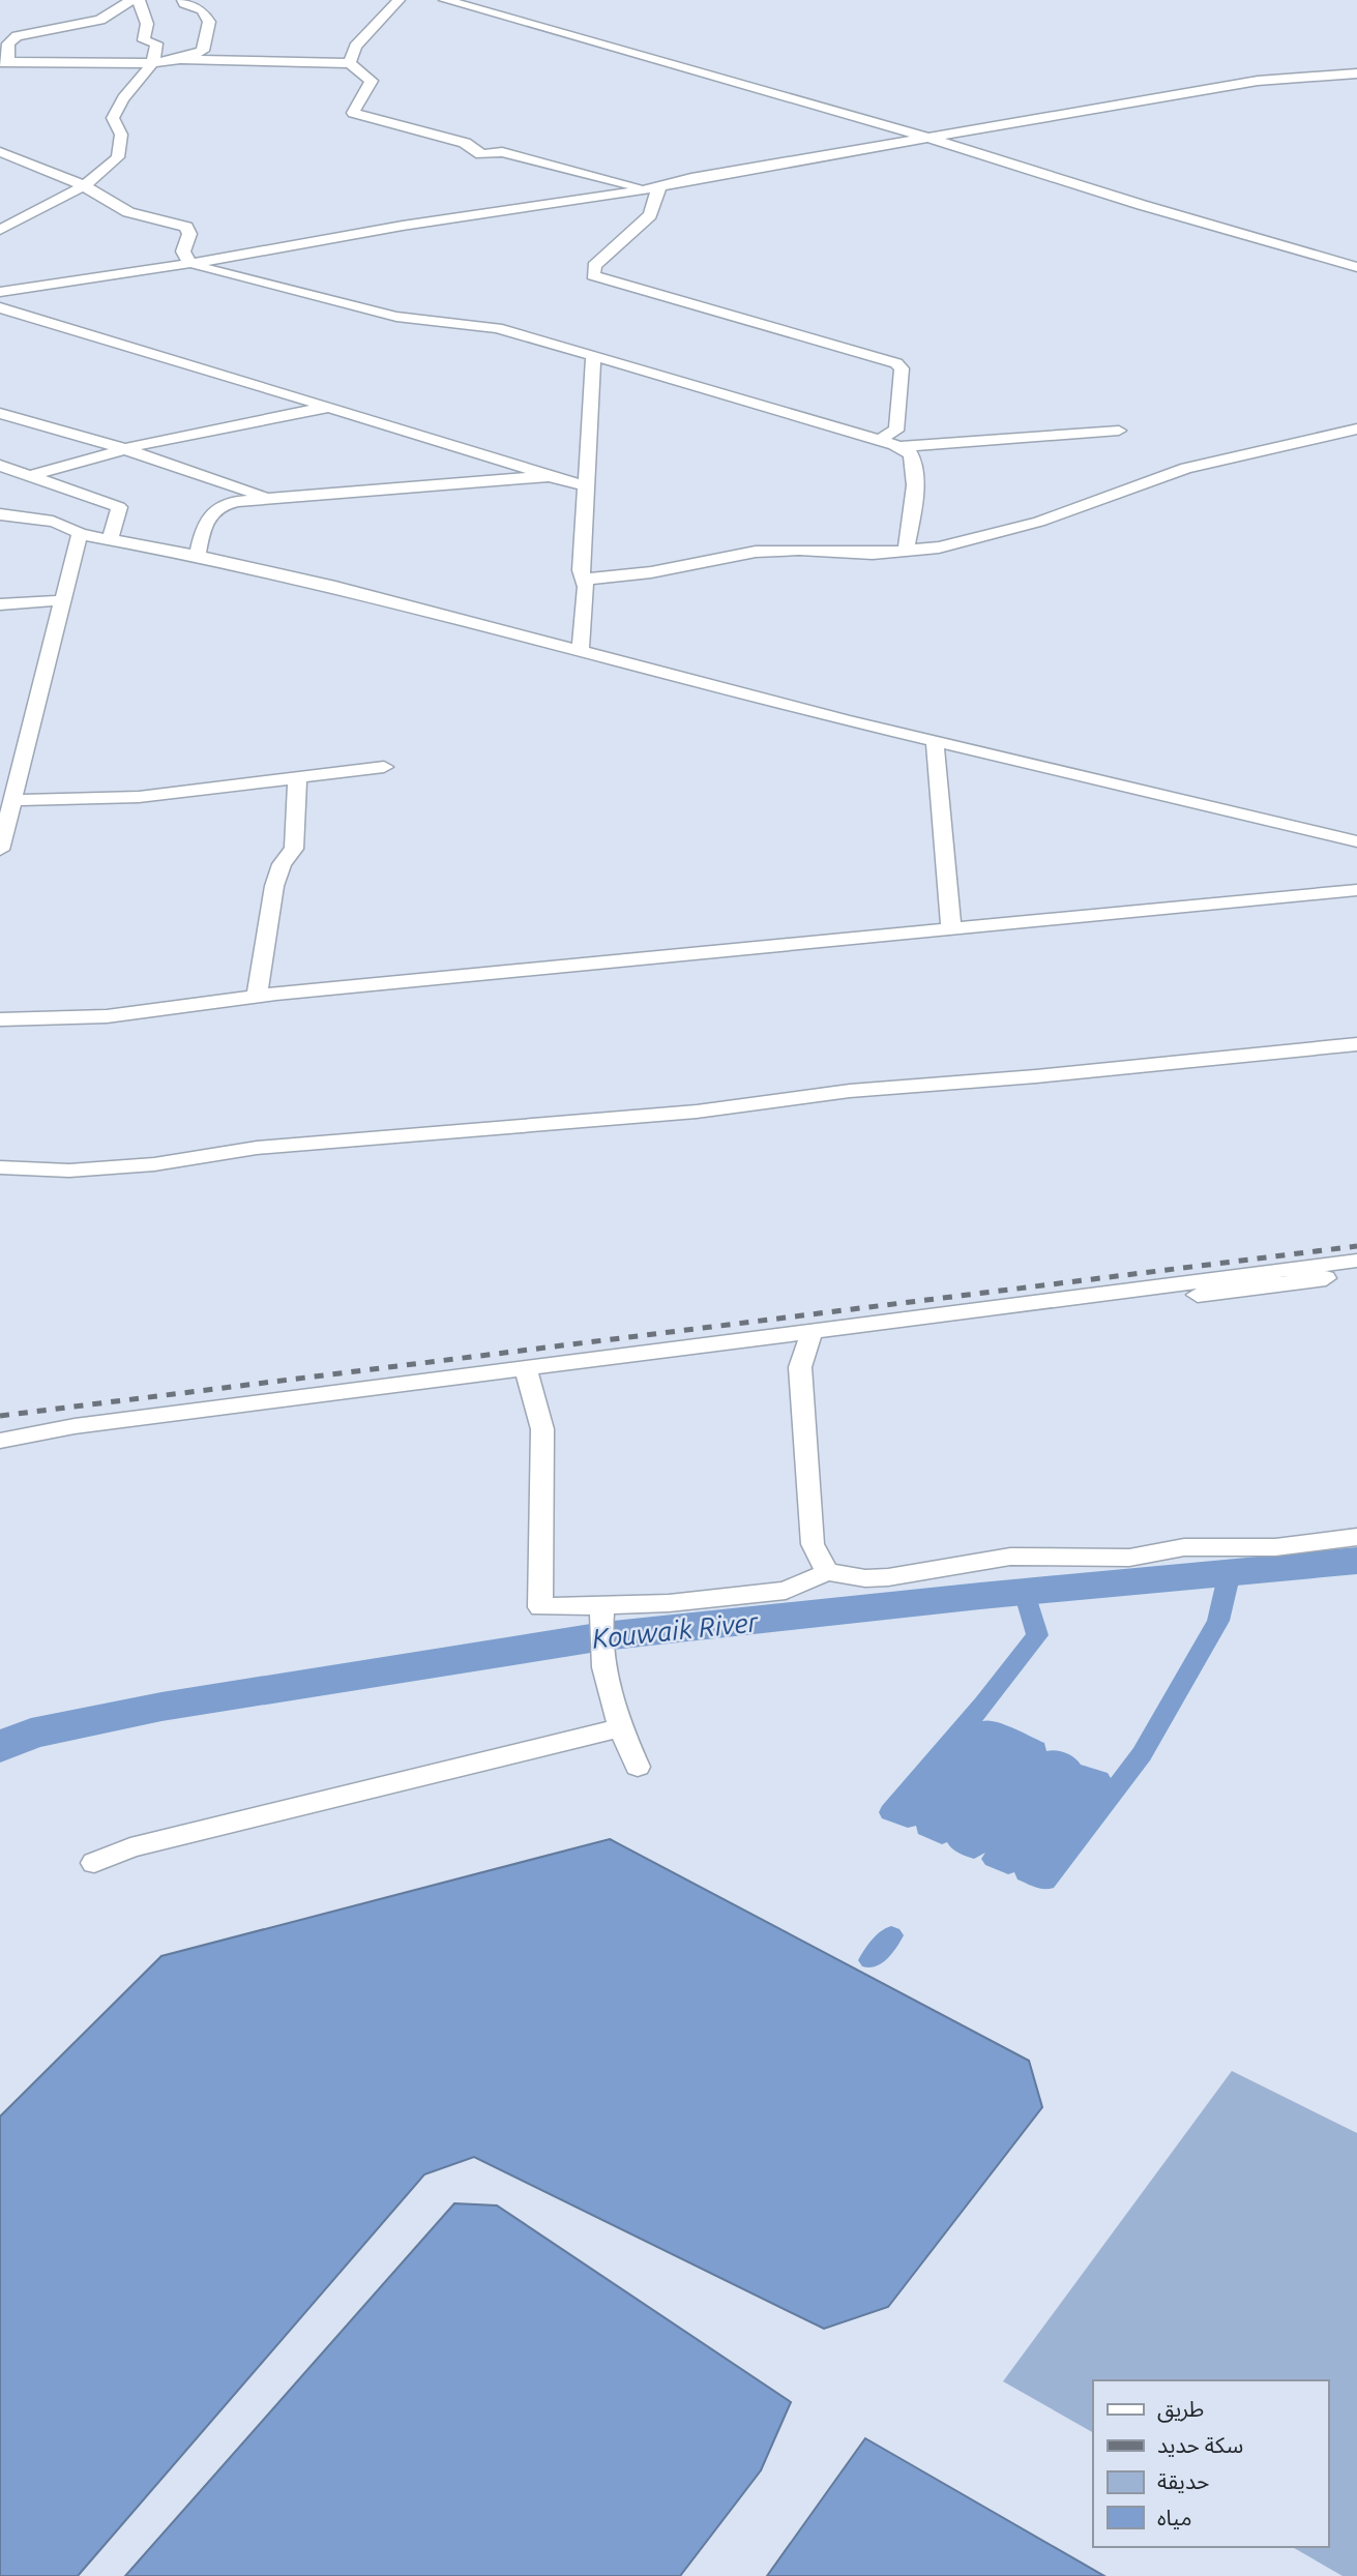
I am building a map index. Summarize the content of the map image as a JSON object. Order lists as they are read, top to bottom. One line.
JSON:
{"water":["Kouwaik River"],"legend":["طريق","سكة حديد","حديقة","مياه"]}
